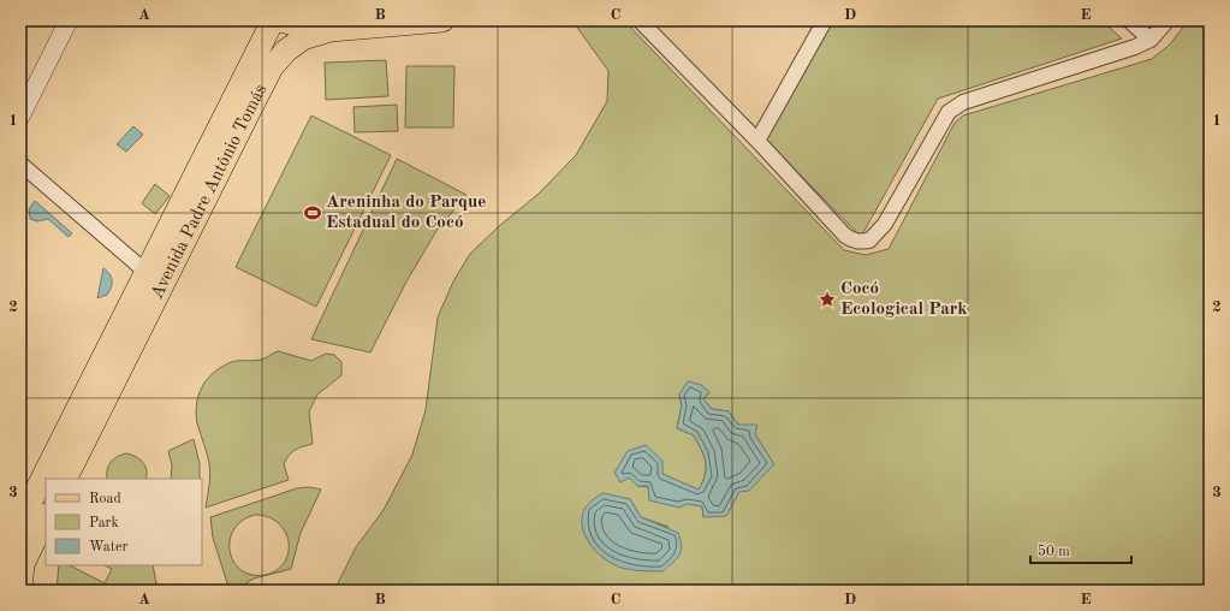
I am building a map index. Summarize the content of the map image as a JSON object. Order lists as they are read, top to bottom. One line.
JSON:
{"streets":{"main road":["Avenida Padre Antônio Tomás"]},"places":{"sports":["Areninha do Parque Estadual do Cocó"],"place":["Cocó Ecological Park"]},"legend":["Road","Park","Water"],"scale_bar":"50 m","grid":{"columns":["A","B","C","D","E"],"rows":["1","2","3"]}}
